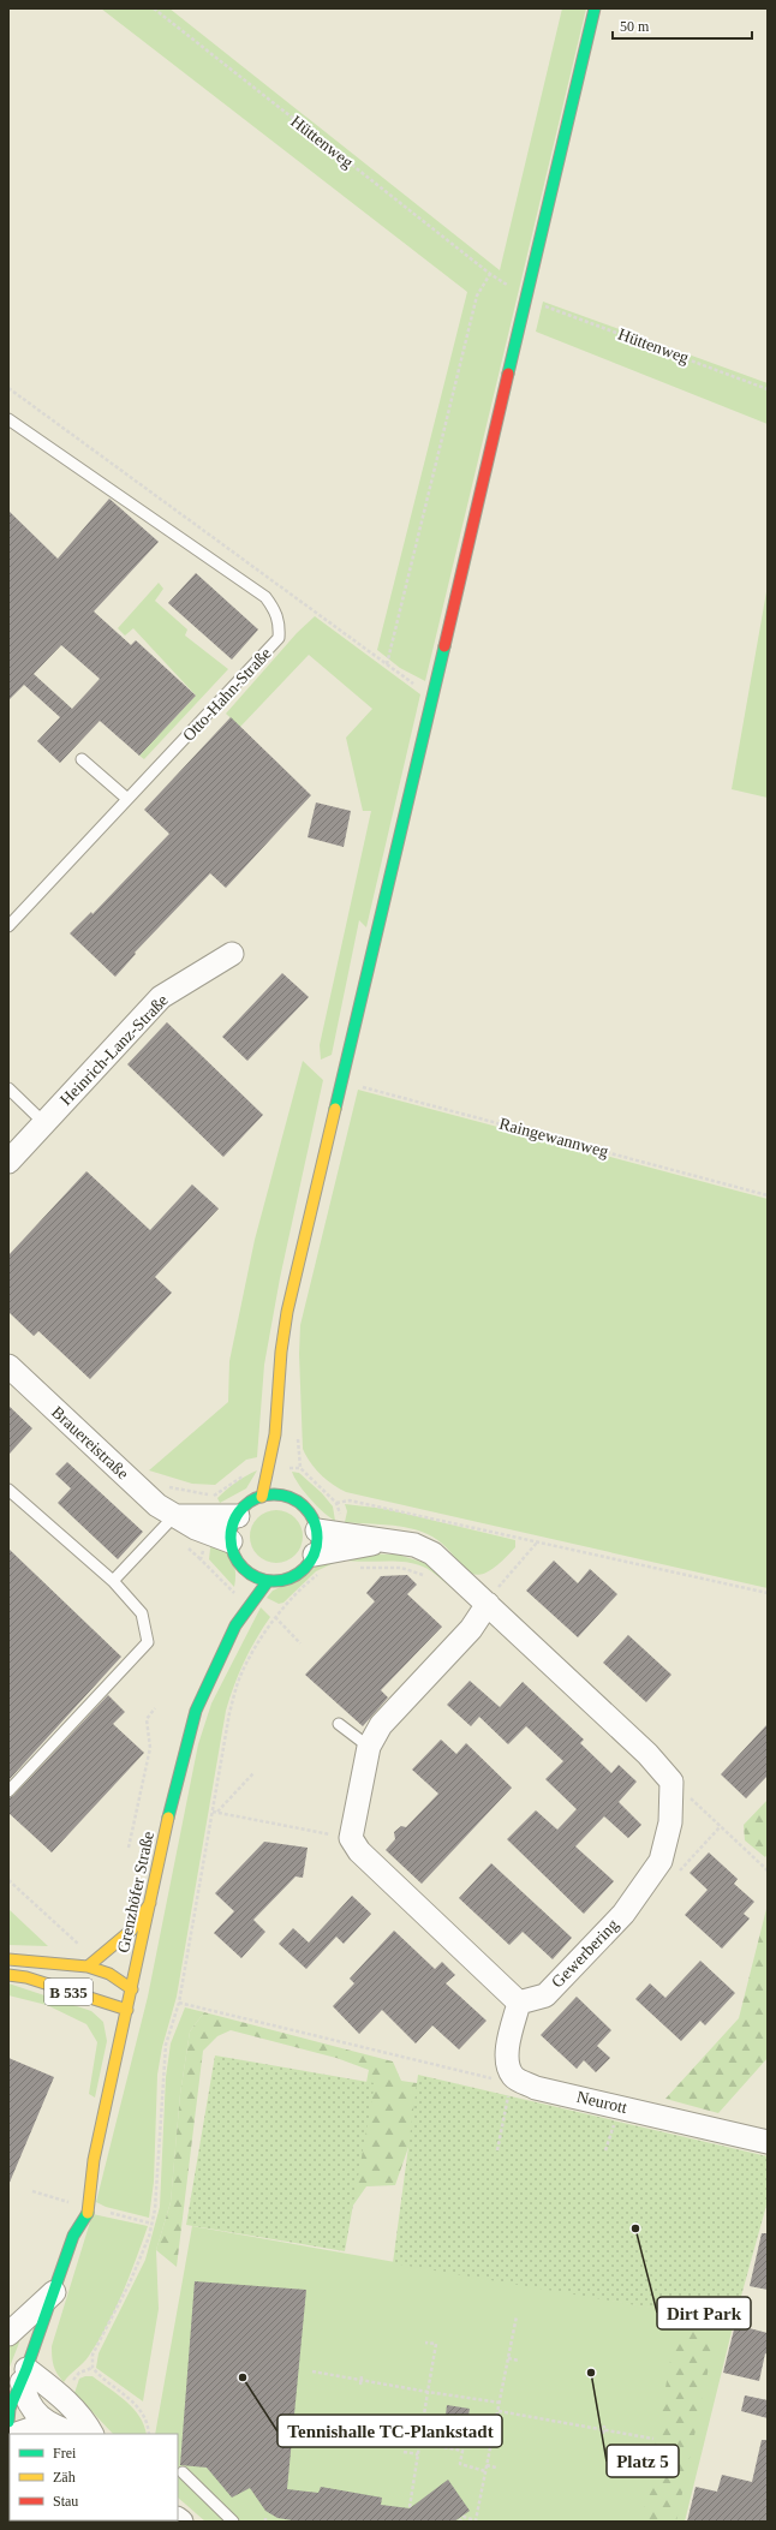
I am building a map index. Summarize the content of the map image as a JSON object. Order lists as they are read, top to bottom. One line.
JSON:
{"streets":{"main road":["Grenzhöfer Straße","B 535"],"street":["Heinrich-Lanz-Straße","Brauereistraße","Gewerbering","Neurott"],"lane":["Otto-Hahn-Straße"],"path":["Hüttenweg","Raingewannweg"]},"crossings":[["Brauereistraße","Grenzhöfer Straße"],["Grenzhöfer Straße","B 535"]],"places":["Dirt Park","Platz 5","Tennishalle TC-Plankstadt"],"legend":["Frei","Zäh","Stau"],"scale_bar":"50 m"}
